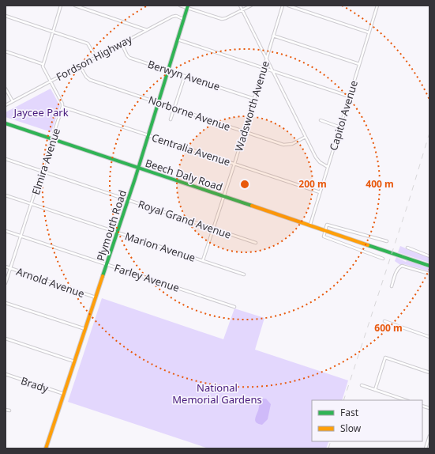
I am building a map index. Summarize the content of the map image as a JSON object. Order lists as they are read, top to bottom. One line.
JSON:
{"streets":{"main road":["Beech Daly Road","Plymouth Road"],"street":["Fordson Highway","Berwyn Avenue","Wadsworth Avenue","Norborne Avenue","Capitol Avenue","Centralia Avenue","Elmira Avenue","Royal Grand Avenue","Marion Avenue","Farley Avenue","Arnold Avenue","Brady"]},"crossings":[["Fordson Highway","Berwyn Avenue"],["Fordson Highway","Norborne Avenue"],["Fordson Highway","Plymouth Road"],["Berwyn Avenue","Wadsworth Avenue"],["Berwyn Avenue","Plymouth Road"],["Wadsworth Avenue","Norborne Avenue"],["Wadsworth Avenue","Centralia Avenue"],["Wadsworth Avenue","Beech Daly Road"],["Wadsworth Avenue","Royal Grand Avenue"],["Wadsworth Avenue","Marion Avenue"],["Norborne Avenue","Plymouth Road"],["Capitol Avenue","Centralia Avenue"],["Capitol Avenue","Beech Daly Road"],["Centralia Avenue","Elmira Avenue"],["Centralia Avenue","Plymouth Road"],["Elmira Avenue","Beech Daly Road"],["Elmira Avenue","Royal Grand Avenue"],["Elmira Avenue","Marion Avenue"],["Elmira Avenue","Farley Avenue"],["Elmira Avenue","Arnold Avenue"],["Beech Daly Road","Plymouth Road"],["Royal Grand Avenue","Plymouth Road"],["Plymouth Road","Marion Avenue"],["Plymouth Road","Farley Avenue"],["Plymouth Road","Arnold Avenue"],["Plymouth Road","Brady"]],"parks":["Jaycee Park","National Memorial Gardens"],"legend":["Fast","Slow"],"rings":["200 m","400 m","600 m"]}
